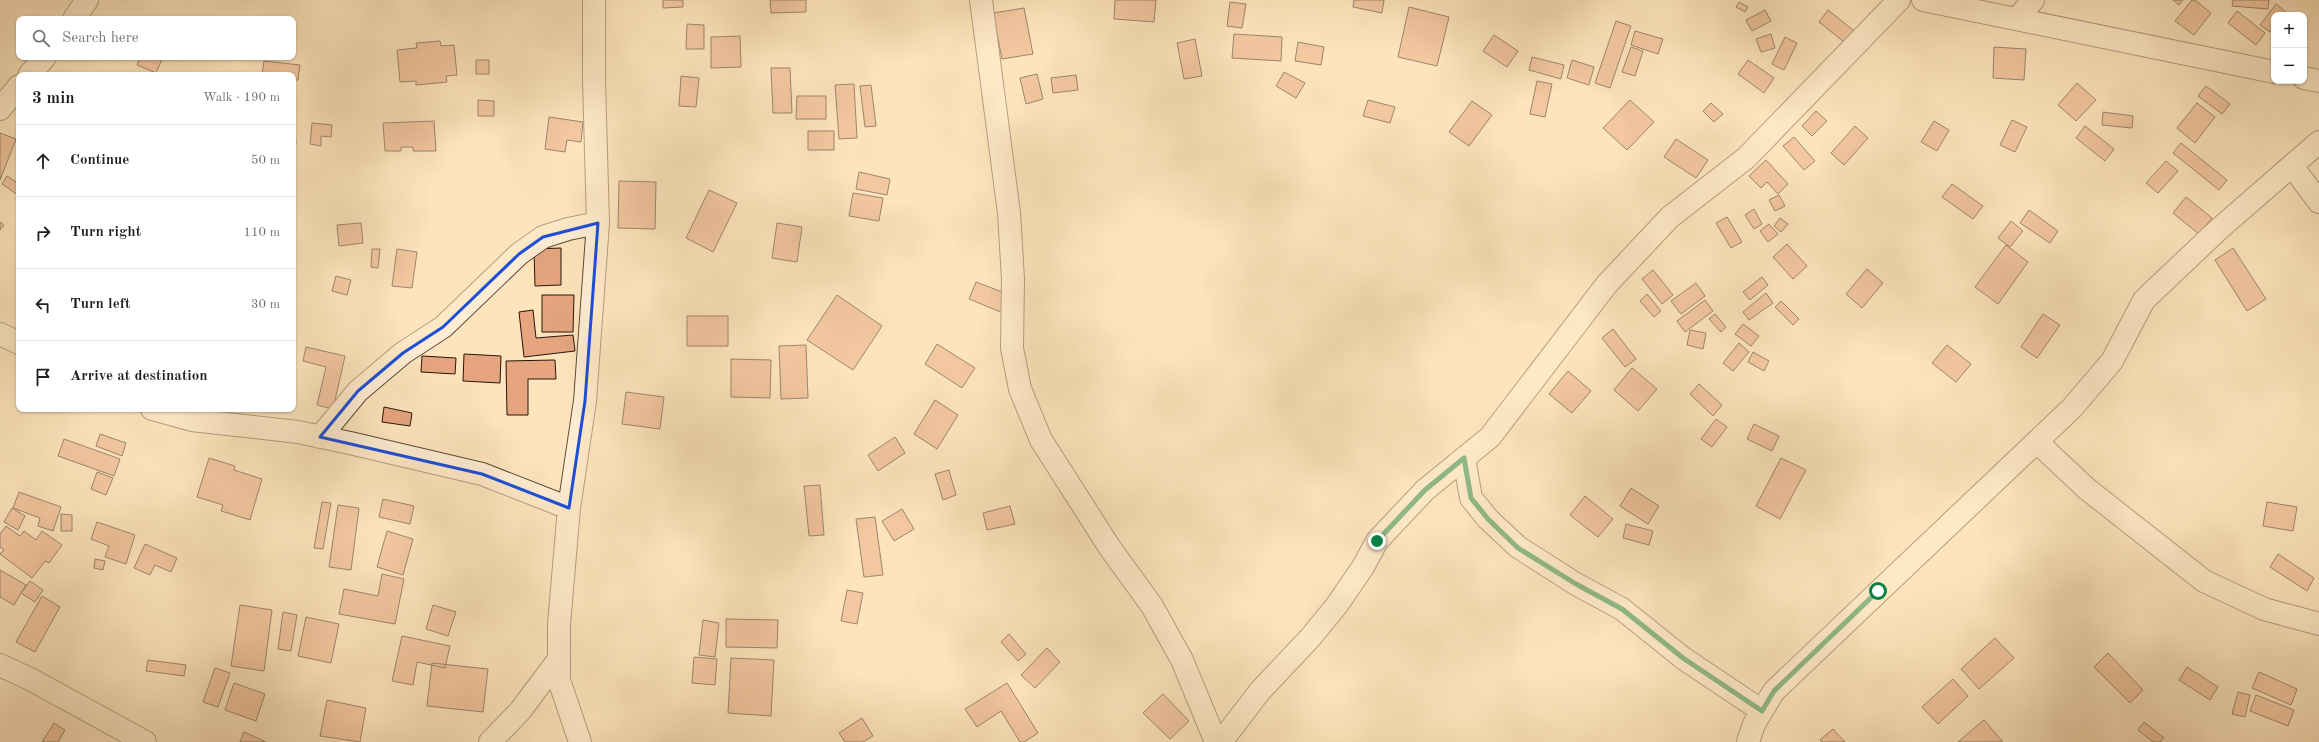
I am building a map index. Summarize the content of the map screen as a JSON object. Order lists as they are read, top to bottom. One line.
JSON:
{"page":{"map_buttons":["+","−"],"search":"Search here","heading":["3 min","Walk · 190 m"],"list":[["Continue","50 m"],["Turn right","110 m"],["Turn left","30 m"],"Arrive at destination"]}}
